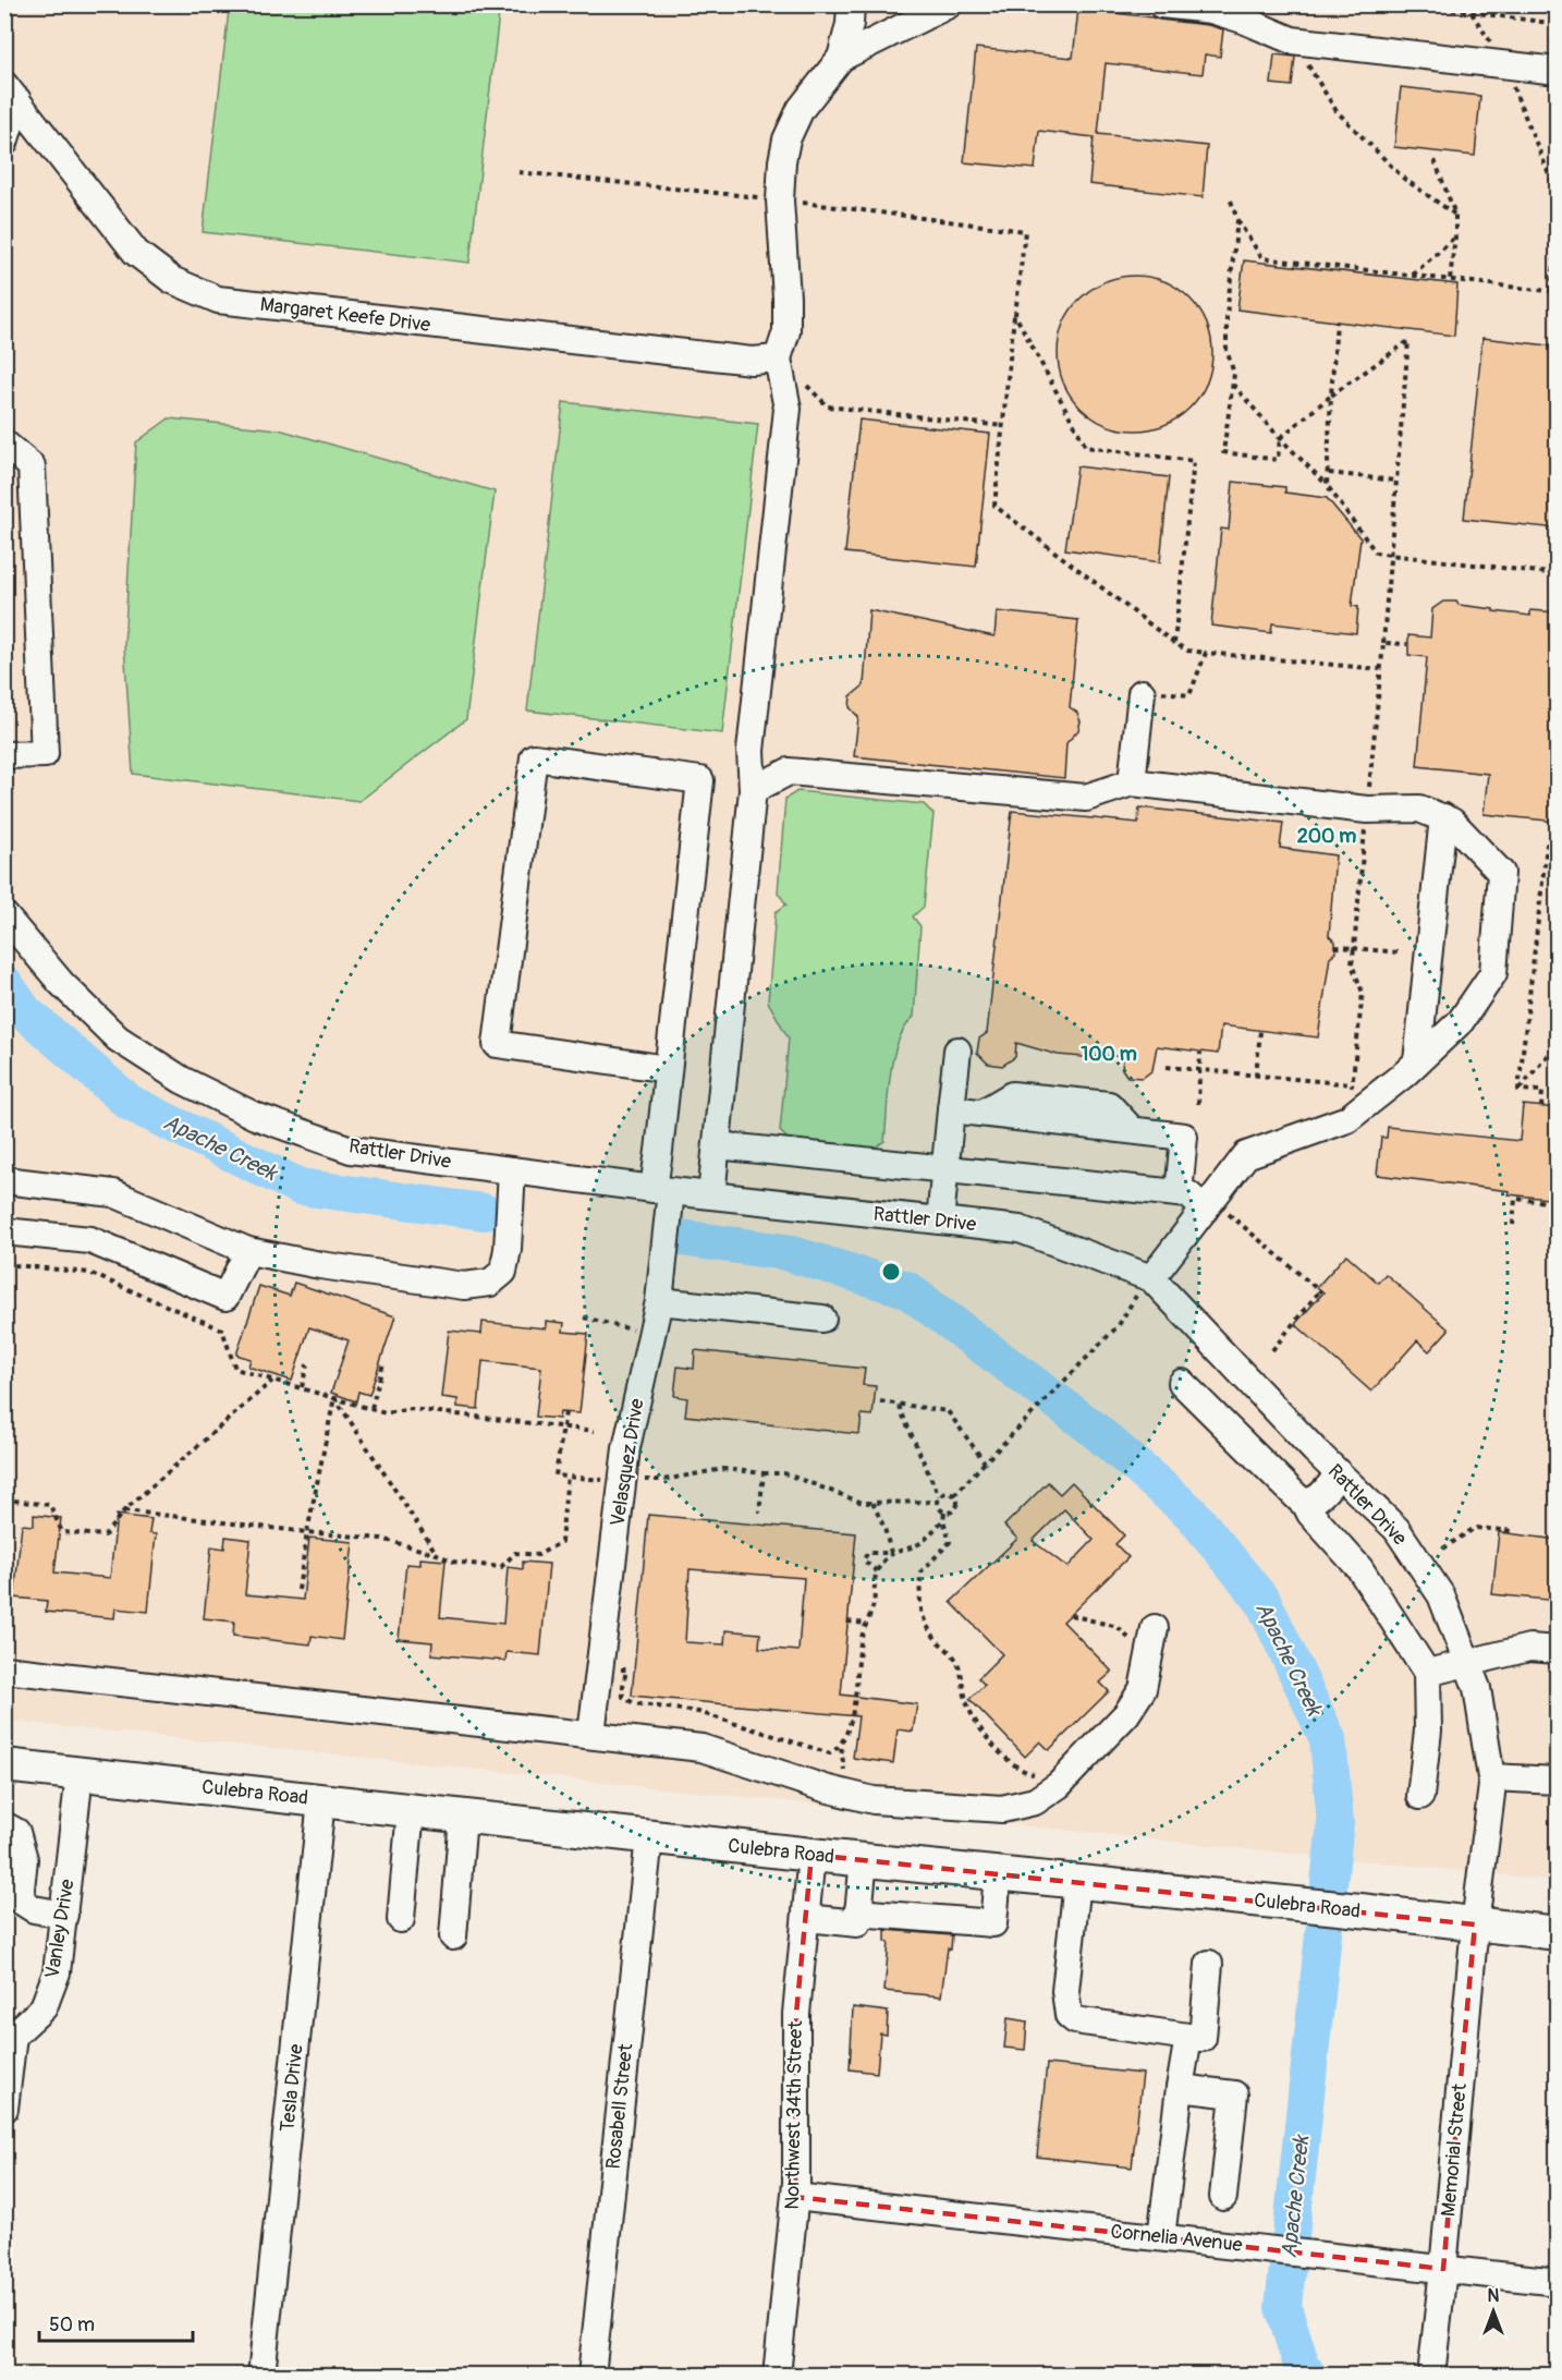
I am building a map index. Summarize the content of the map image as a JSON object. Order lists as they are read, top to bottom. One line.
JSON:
{"streets":{"main road":["Culebra Road"],"street":["Margaret Keefe Drive","Rattler Drive","Velasquez Drive","Vanley Drive","Tesla Drive","Rosabell Street","Northwest 34th Street","Memorial Street","Cornelia Avenue"]},"crossings":[["Rattler Drive","Velasquez Drive"],["Rattler Drive","Culebra Road"],["Rattler Drive","Memorial Street"],["Culebra Road","Vanley Drive"],["Culebra Road","Tesla Drive"],["Culebra Road","Rosabell Street"],["Culebra Road","Northwest 34th Street"],["Culebra Road","Memorial Street"],["Northwest 34th Street","Cornelia Avenue"],["Memorial Street","Cornelia Avenue"]],"water":["Apache Creek"],"scale_bar":"50 m","north":"top","rings":["200 m","100 m"]}
